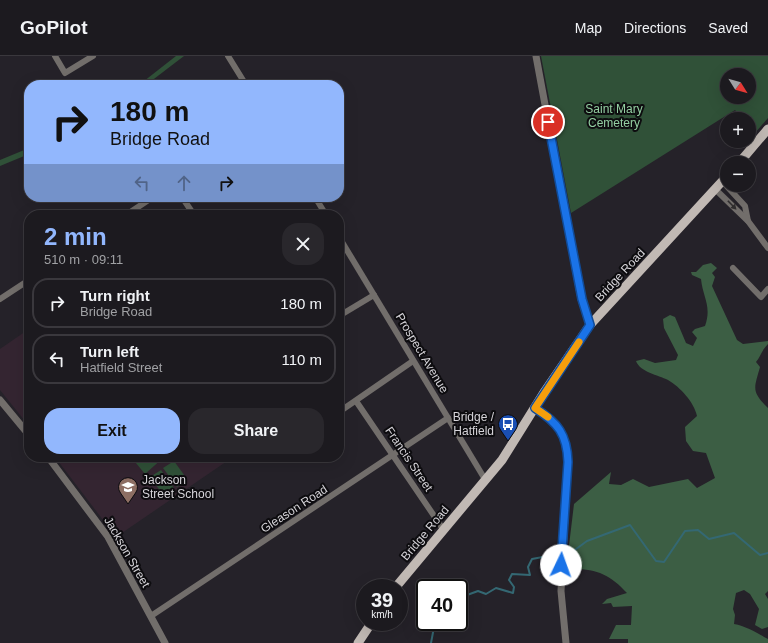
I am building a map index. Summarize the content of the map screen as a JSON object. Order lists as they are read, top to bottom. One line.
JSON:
{"streets":{"main road":["Bridge Road"],"street":["Prospect Avenue","Francis Street","Gleason Road","Jackson Street"]},"crossings":[["Bridge Road","Prospect Avenue"],["Bridge Road","Francis Street"],["Prospect Avenue","Gleason Road"],["Francis Street","Gleason Road"],["Gleason Road","Jackson Street"]],"parks":["Saint Mary Cemetery"],"places":{"bus stop":["Bridge / Hatfield"],"school or university":["Jackson Street School"]},"north":"bottom right","page":{"header":"GoPilot","nav":["Map","Directions","Saved"],"map_buttons":["+","−"],"turn":["180 m","Bridge Road"],"heading":["2 min","510 m · 09:11"],"list":[{"name":"Turn right","note":"Bridge Road","value":"180 m"},{"name":"Turn left","note":"Hatfield Street","value":"110 m"}],"buttons":["Exit","Share"],"speed":"39 km/h","limit":"40"}}
